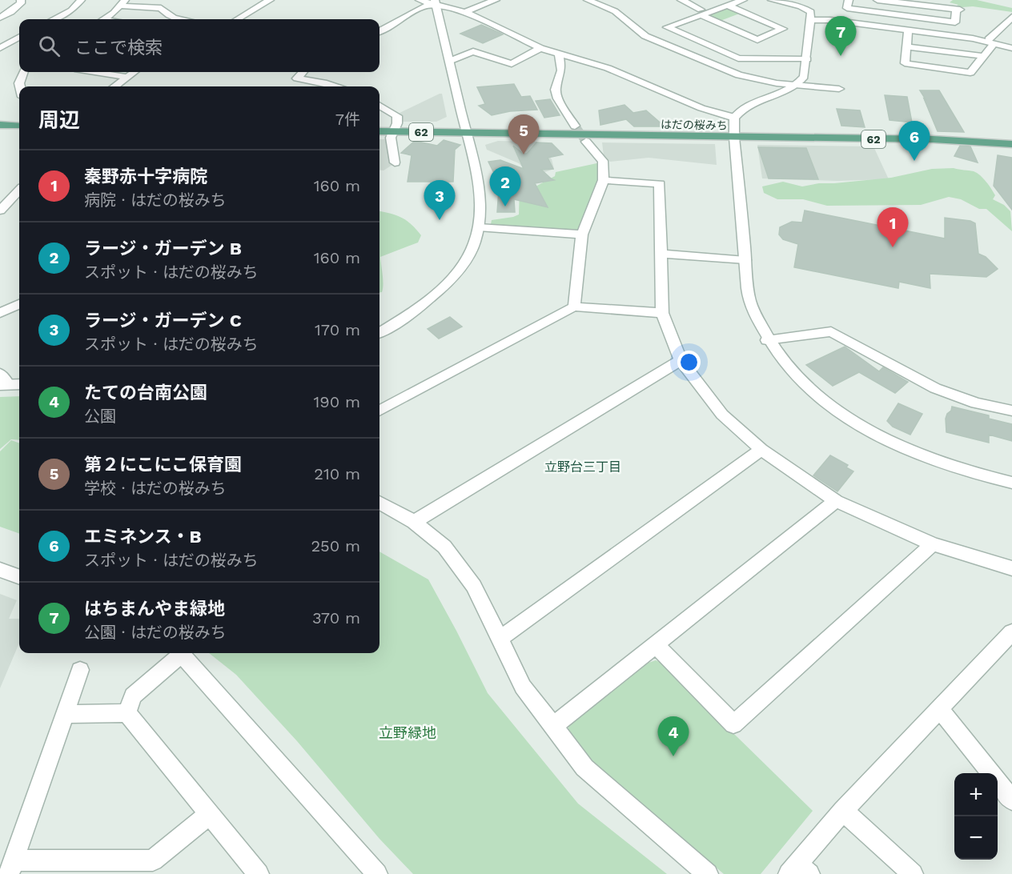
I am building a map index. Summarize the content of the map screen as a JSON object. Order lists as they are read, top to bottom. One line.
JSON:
{"streets":{"main road":["はだの桜みち","62"]},"districts":["立野台三丁目"],"parks":["立野緑地"],"page":{"pins":["7","5","6","2","3","1","4"],"search":"ここで検索","heading":["周辺","7件"],"list":[{"mark":"1","name":"秦野赤十字病院","note":"病院 · はだの桜みち","value":"160 m"},{"mark":"2","name":"ラージ・ガーデン B","note":"スポット · はだの桜みち","value":"160 m"},{"mark":"3","name":"ラージ・ガーデン C","note":"スポット · はだの桜みち","value":"170 m"},{"mark":"4","name":"たての台南公園","note":"公園","value":"190 m"},{"mark":"5","name":"第２にこにこ保育園","note":"学校 · はだの桜みち","value":"210 m"},{"mark":"6","name":"エミネンス・B","note":"スポット · はだの桜みち","value":"250 m"},{"mark":"7","name":"はちまんやま緑地","note":"公園 · はだの桜みち","value":"370 m"}],"map_buttons":["+","−"]}}
